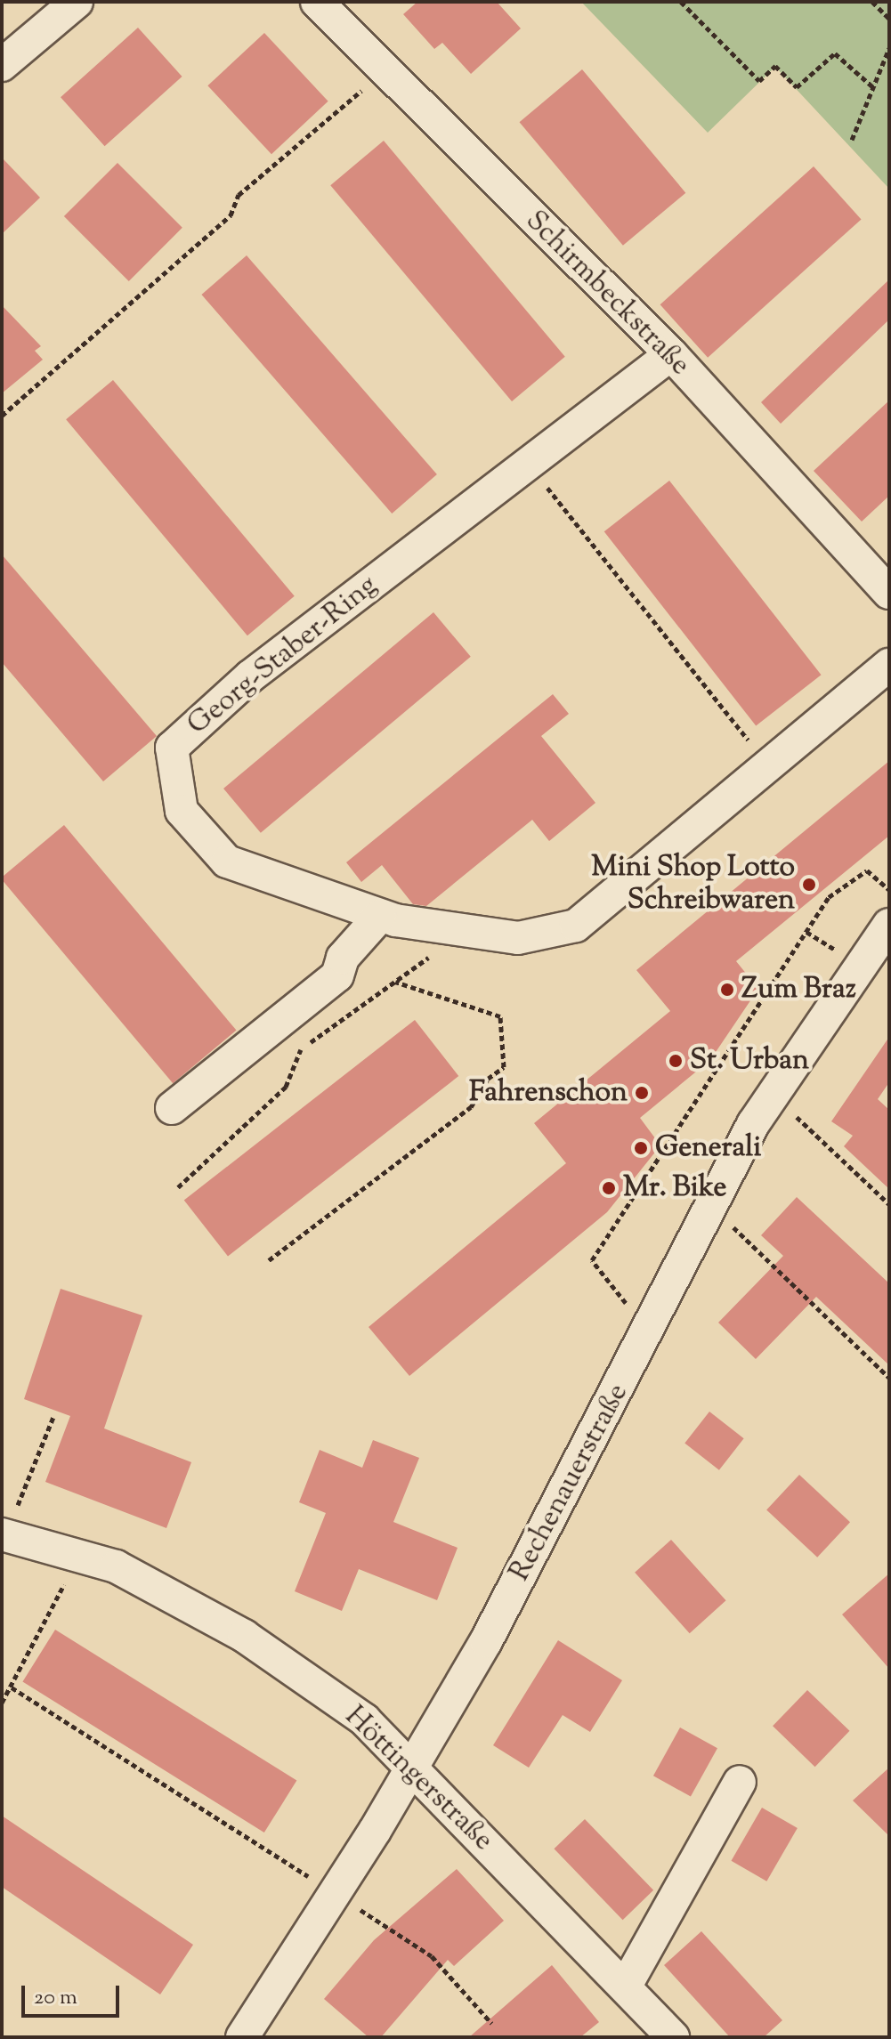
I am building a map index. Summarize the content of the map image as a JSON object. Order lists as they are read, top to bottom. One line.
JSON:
{"streets":{"street":["Schirmbeckstraße","Georg-Staber-Ring","Rechenauerstraße","Höttingerstraße"]},"crossings":[["Schirmbeckstraße","Georg-Staber-Ring"],["Rechenauerstraße","Höttingerstraße"]],"places":["Mini Shop Lotto Schreibwaren","Zum Braz","St. Urban","Fahrenschon","Generali","Mr. Bike"],"scale_bar":"20 m"}
